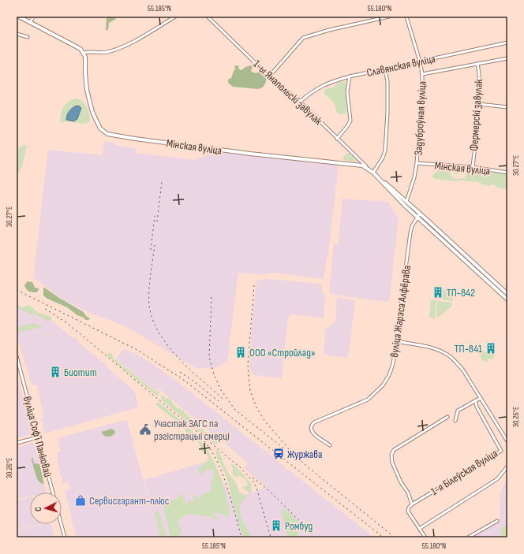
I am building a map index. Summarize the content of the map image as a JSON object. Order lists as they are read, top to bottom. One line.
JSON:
{"streets":{"main road":["Мінская вуліца"],"street":["Славянская вуліца","1-ы Янапольскі завулак","Фермерскі завулак","Задуброўная вуліца","вуліца Жарэса Алфёрава","вуліца Софʼі Панковай","1-я Білеўская вуліца"]},"crossings":[["Славянская вуліца","1-ы Янапольскі завулак"],["Славянская вуліца","Фермерскі завулак"],["Славянская вуліца","Задуброўная вуліца"],["1-ы Янапольскі завулак","Мінская вуліца"],["Фермерскі завулак","Мінская вуліца"],["Задуброўная вуліца","Мінская вуліца"]],"places":{"building":["ТП-842","ТП-841","ООО «Стройлад»","Биотит","Ромбуд"],"public building":["Участак ЗАГС па рэгістрацыі смерці"],"station":["Журжава"],"shop":["Сервисгарант-плюс"]},"north":"left","coordinates":["55.185°N","55.180°N","30.27°E","30.26°E"]}
